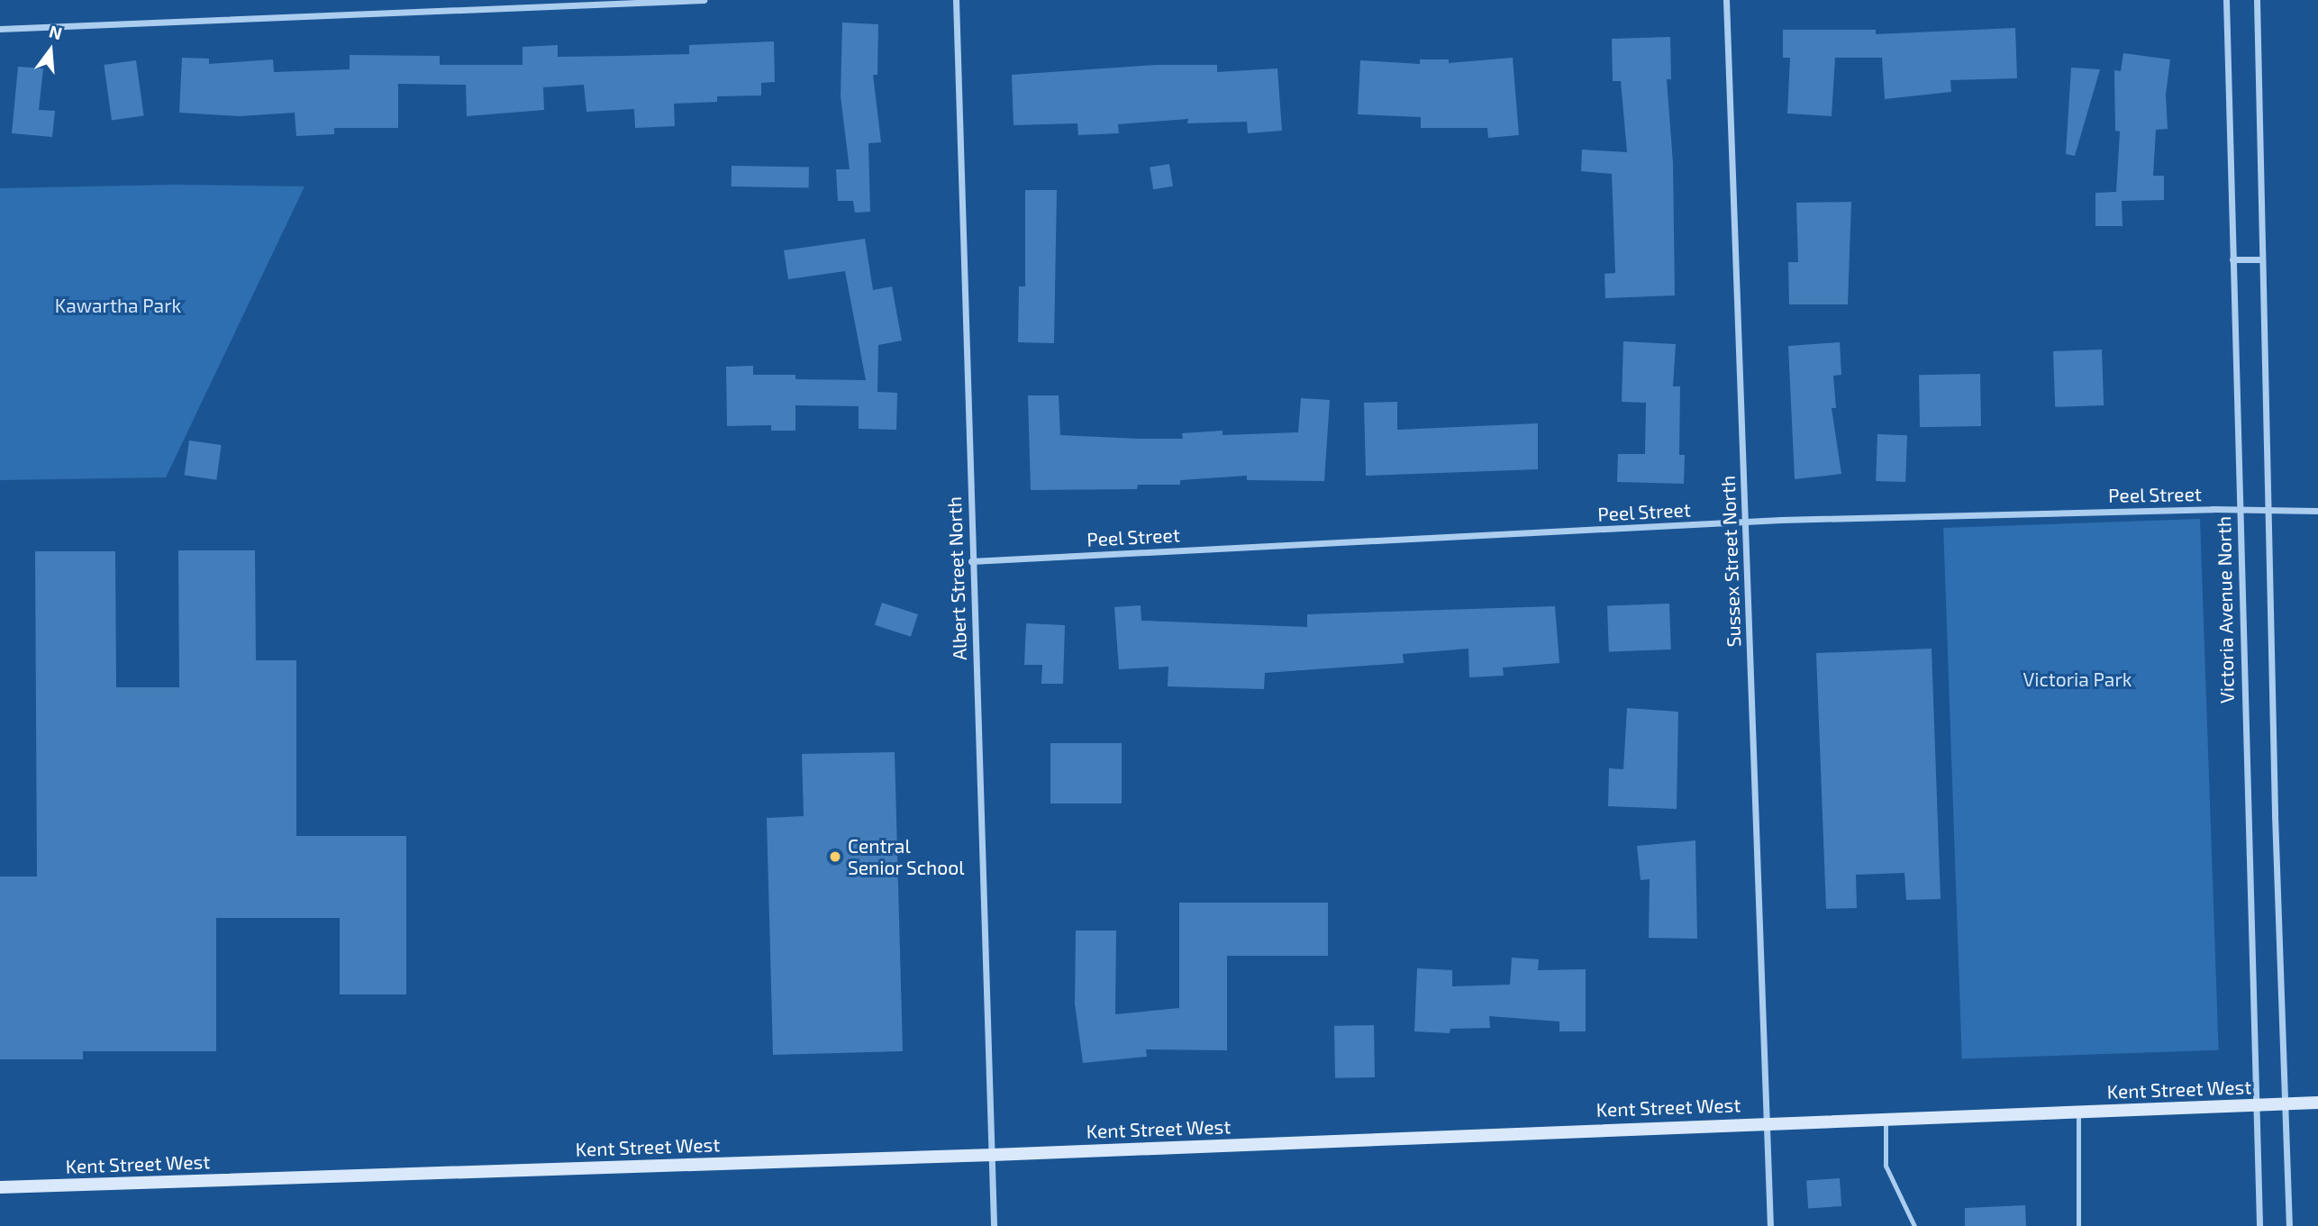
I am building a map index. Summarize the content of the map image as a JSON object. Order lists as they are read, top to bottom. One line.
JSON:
{"streets":{"main road":["Kent Street West"],"street":["Peel Street","Sussex Street North","Albert Street North","Victoria Avenue North"]},"crossings":[["Peel Street","Sussex Street North"],["Peel Street","Albert Street North"],["Peel Street","Victoria Avenue North"],["Sussex Street North","Kent Street West"],["Albert Street North","Kent Street West"],["Victoria Avenue North","Kent Street West"]],"parks":["Kawartha Park","Victoria Park"],"places":["Central Senior School"],"north":"top"}
